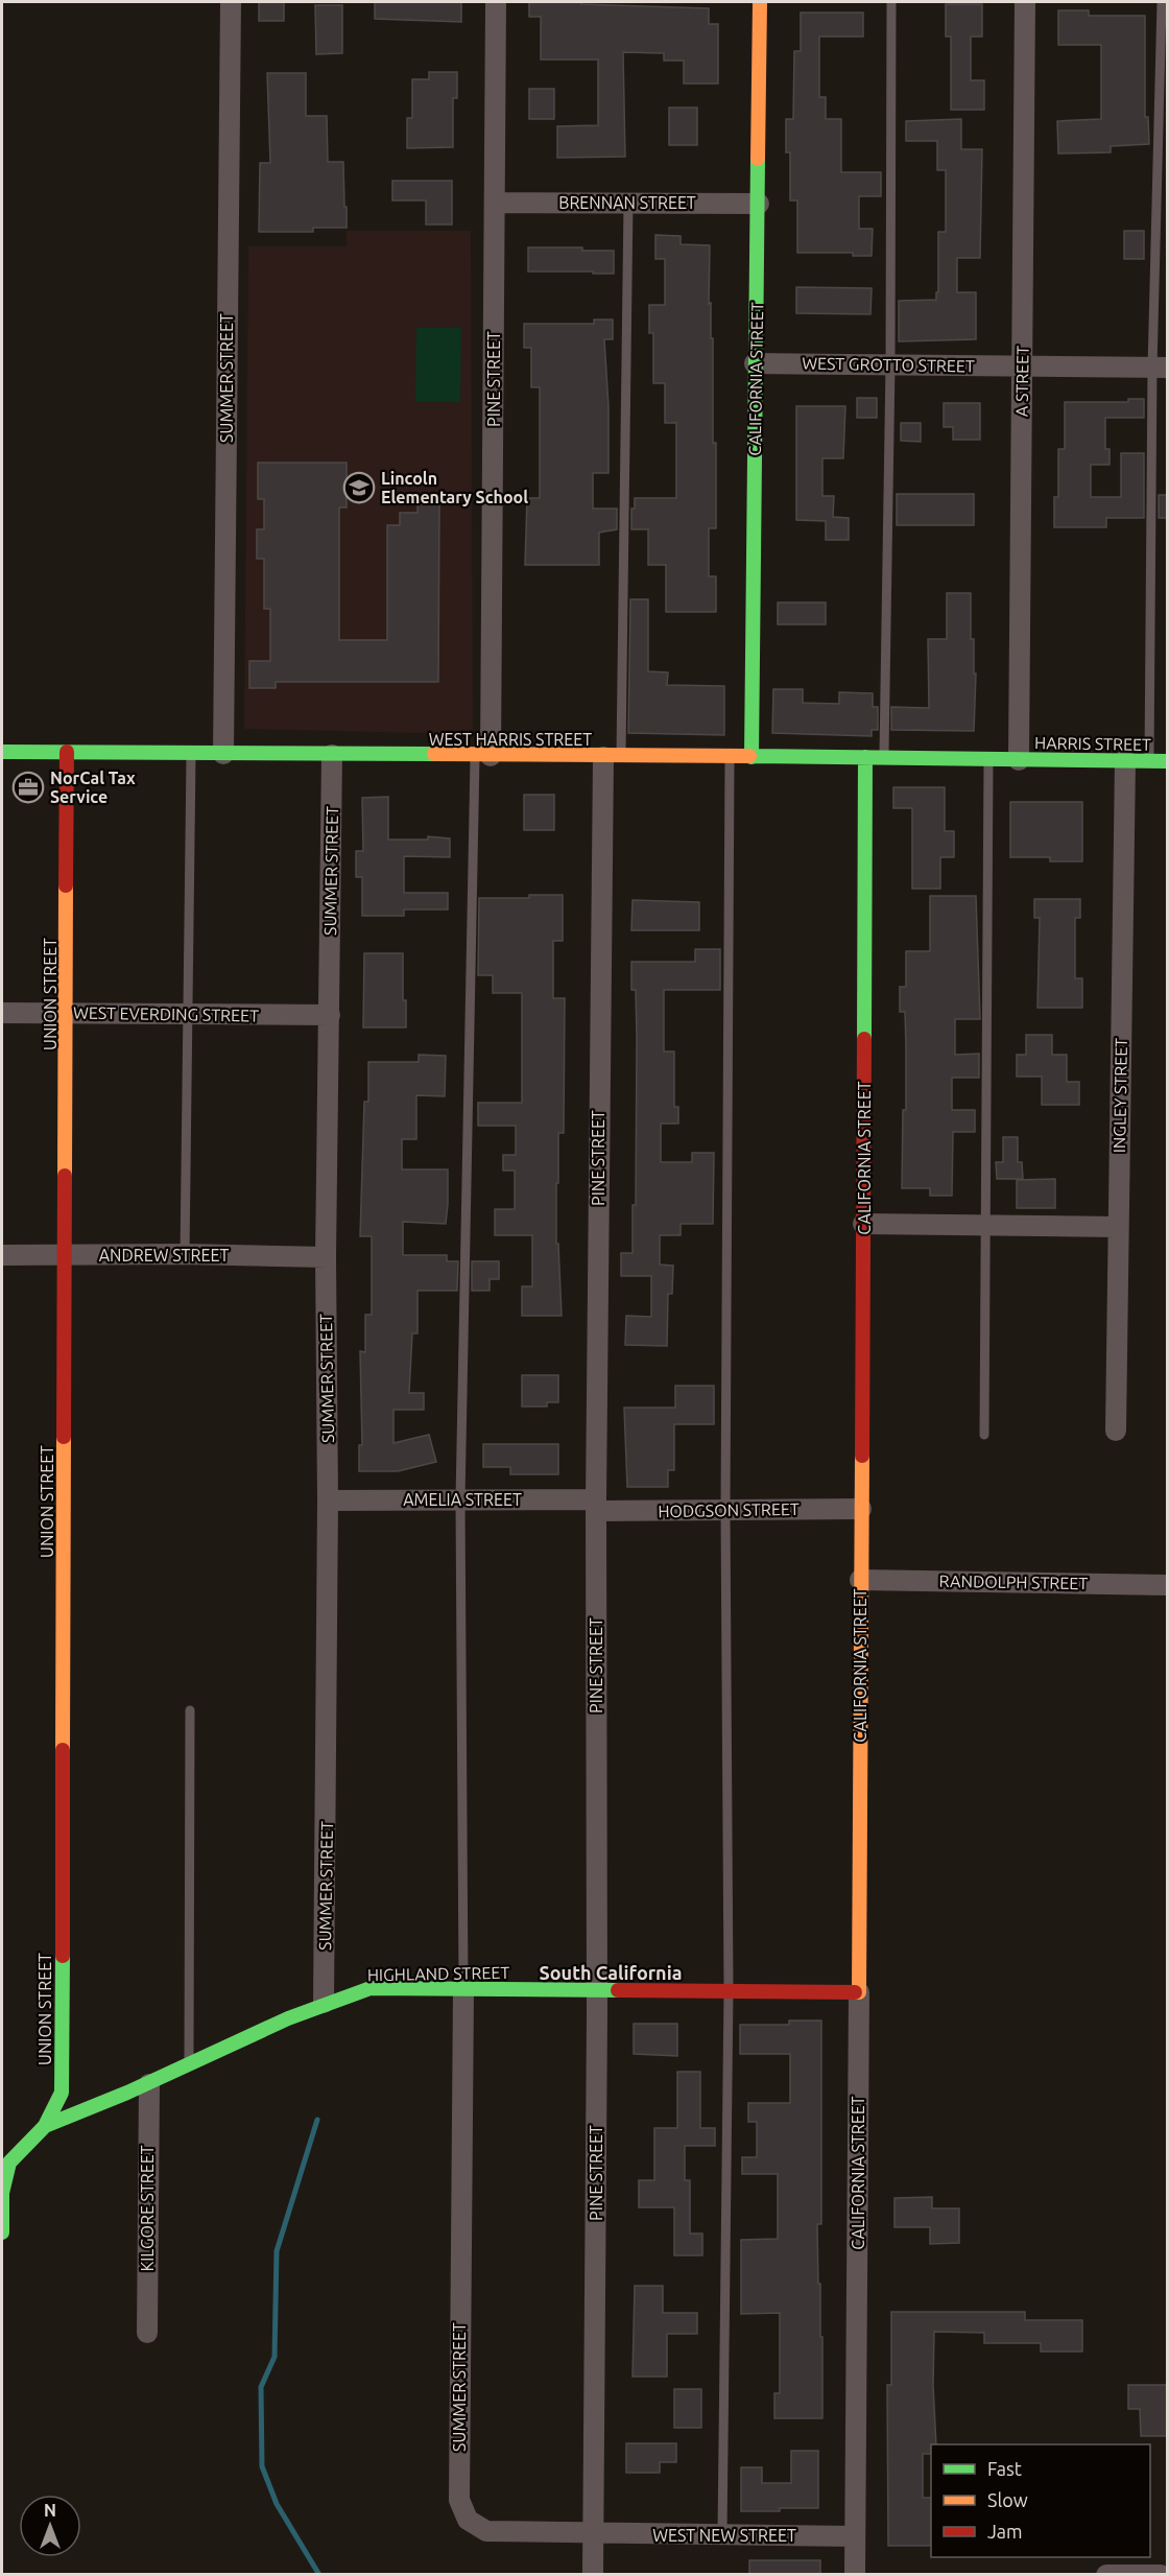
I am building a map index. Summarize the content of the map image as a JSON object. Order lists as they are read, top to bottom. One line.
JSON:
{"streets":{"street":["BRENNAN STREET","WEST GROTTO STREET","SUMMER STREET","PINE STREET","CALIFORNIA STREET","A STREET","WEST HARRIS STREET","HARRIS STREET","UNION STREET","WEST EVERDING STREET","INGLEY STREET","ANDREW STREET","AMELIA STREET","HODGSON STREET","RANDOLPH STREET","HIGHLAND STREET","KILGORE STREET","WEST NEW STREET"]},"crossings":[["BRENNAN STREET","PINE STREET"],["BRENNAN STREET","CALIFORNIA STREET"],["WEST GROTTO STREET","CALIFORNIA STREET"],["WEST GROTTO STREET","A STREET"],["SUMMER STREET","WEST HARRIS STREET"],["SUMMER STREET","WEST EVERDING STREET"],["SUMMER STREET","ANDREW STREET"],["SUMMER STREET","AMELIA STREET"],["SUMMER STREET","HIGHLAND STREET"],["SUMMER STREET","WEST NEW STREET"],["PINE STREET","WEST HARRIS STREET"],["PINE STREET","AMELIA STREET"],["PINE STREET","HODGSON STREET"],["PINE STREET","HIGHLAND STREET"],["PINE STREET","WEST NEW STREET"],["CALIFORNIA STREET","WEST HARRIS STREET"],["CALIFORNIA STREET","HODGSON STREET"],["CALIFORNIA STREET","RANDOLPH STREET"],["CALIFORNIA STREET","HIGHLAND STREET"],["CALIFORNIA STREET","WEST NEW STREET"],["A STREET","WEST HARRIS STREET"],["A STREET","HARRIS STREET"],["WEST HARRIS STREET","HARRIS STREET"],["WEST HARRIS STREET","UNION STREET"],["HARRIS STREET","INGLEY STREET"],["UNION STREET","WEST EVERDING STREET"],["UNION STREET","ANDREW STREET"],["UNION STREET","HIGHLAND STREET"],["AMELIA STREET","HODGSON STREET"],["HIGHLAND STREET","KILGORE STREET"]],"districts":["South California"],"places":{"school or university":["Lincoln Elementary School"],"office":["NorCal Tax Service"]},"legend":["Fast","Slow","Jam"],"north":"top"}
